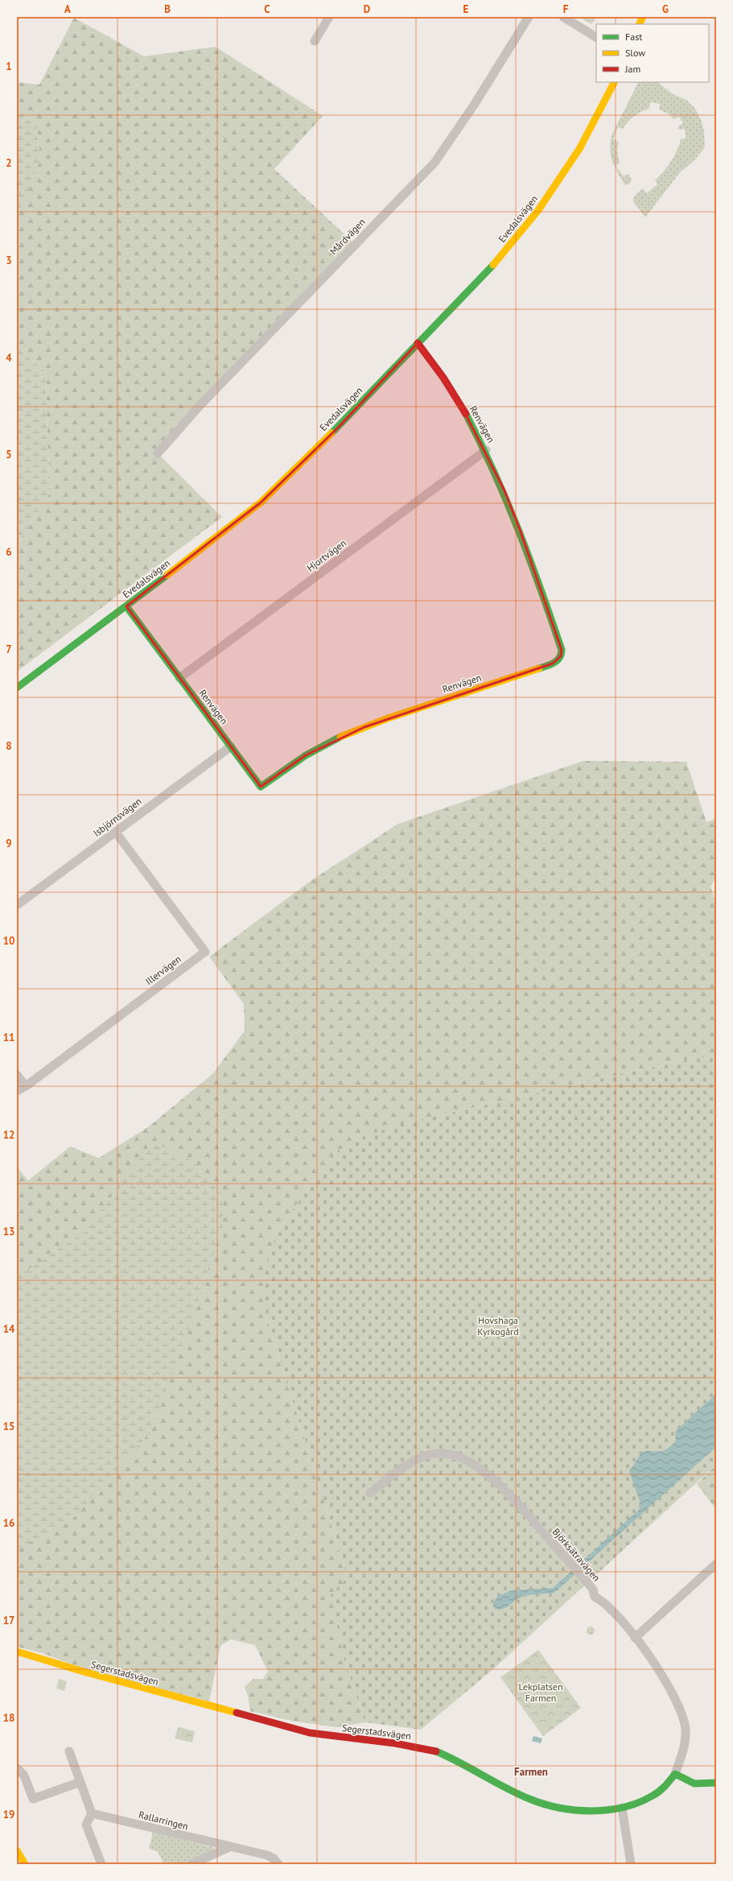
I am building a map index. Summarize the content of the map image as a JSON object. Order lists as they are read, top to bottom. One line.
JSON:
{"streets":{"street":["Evedalsvägen","Mårdvägen","Renvägen","Hjortvägen","Isbjörnsvägen","Illervägen","Björksätravägen","Segerstadsvägen","Rallarringen"]},"crossings":[["Evedalsvägen","Renvägen"],["Renvägen","Hjortvägen"],["Renvägen","Isbjörnsvägen"],["Isbjörnsvägen","Illervägen"],["Björksätravägen","Segerstadsvägen"]],"districts":["Farmen"],"parks":["Hovshaga Kyrkogård","Lekplatsen Farmen"],"legend":["Fast","Slow","Jam"],"grid":{"columns":["A","B","C","D","E","F","G"],"rows":["1","2","3","4","5","6","7","8","9","10","11","12","13","14","15","16","17","18","19"]}}
